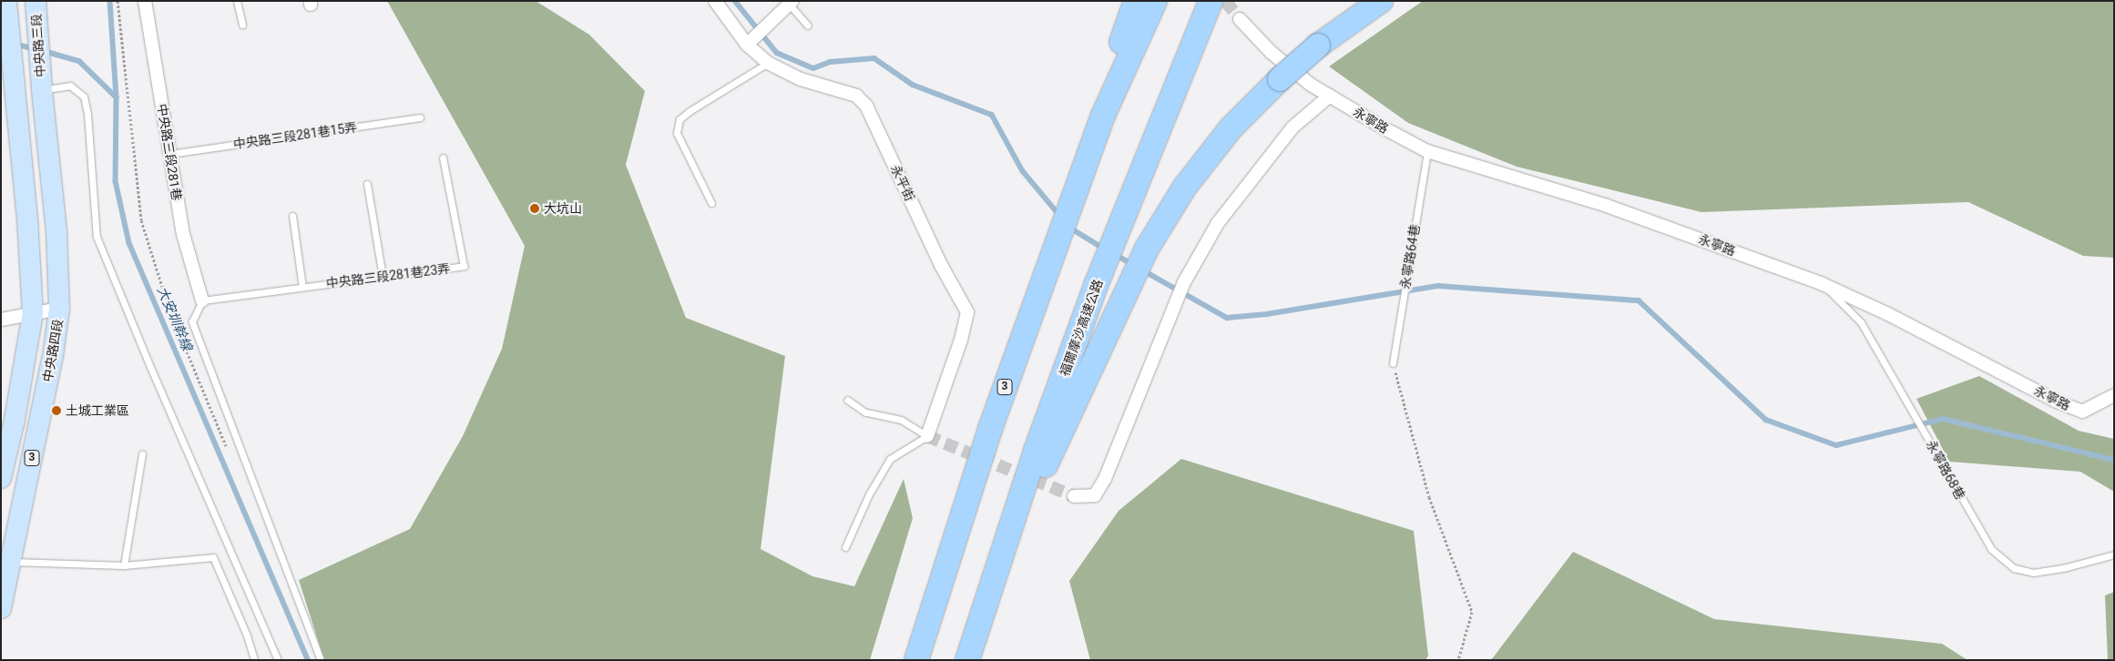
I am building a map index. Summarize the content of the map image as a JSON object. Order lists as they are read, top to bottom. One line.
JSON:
{"streets":{"highway":["福爾摩沙高速公路","3"],"main road":["中央路三段","中央路四段"],"street":["永寧路","中央路三段281巷","永平街"],"lane":["中央路三段281巷15弄","永寧路64巷","中央路三段281巷23弄","永寧路68巷"]},"crossings":[["中央路三段","中央路四段"],["永寧路","永寧路64巷"],["永寧路","永寧路68巷"],["中央路三段281巷15弄","中央路三段281巷"],["中央路三段281巷","中央路三段281巷23弄"]],"water":["大安圳幹線"],"places":["大坑山","土城工業區"]}
